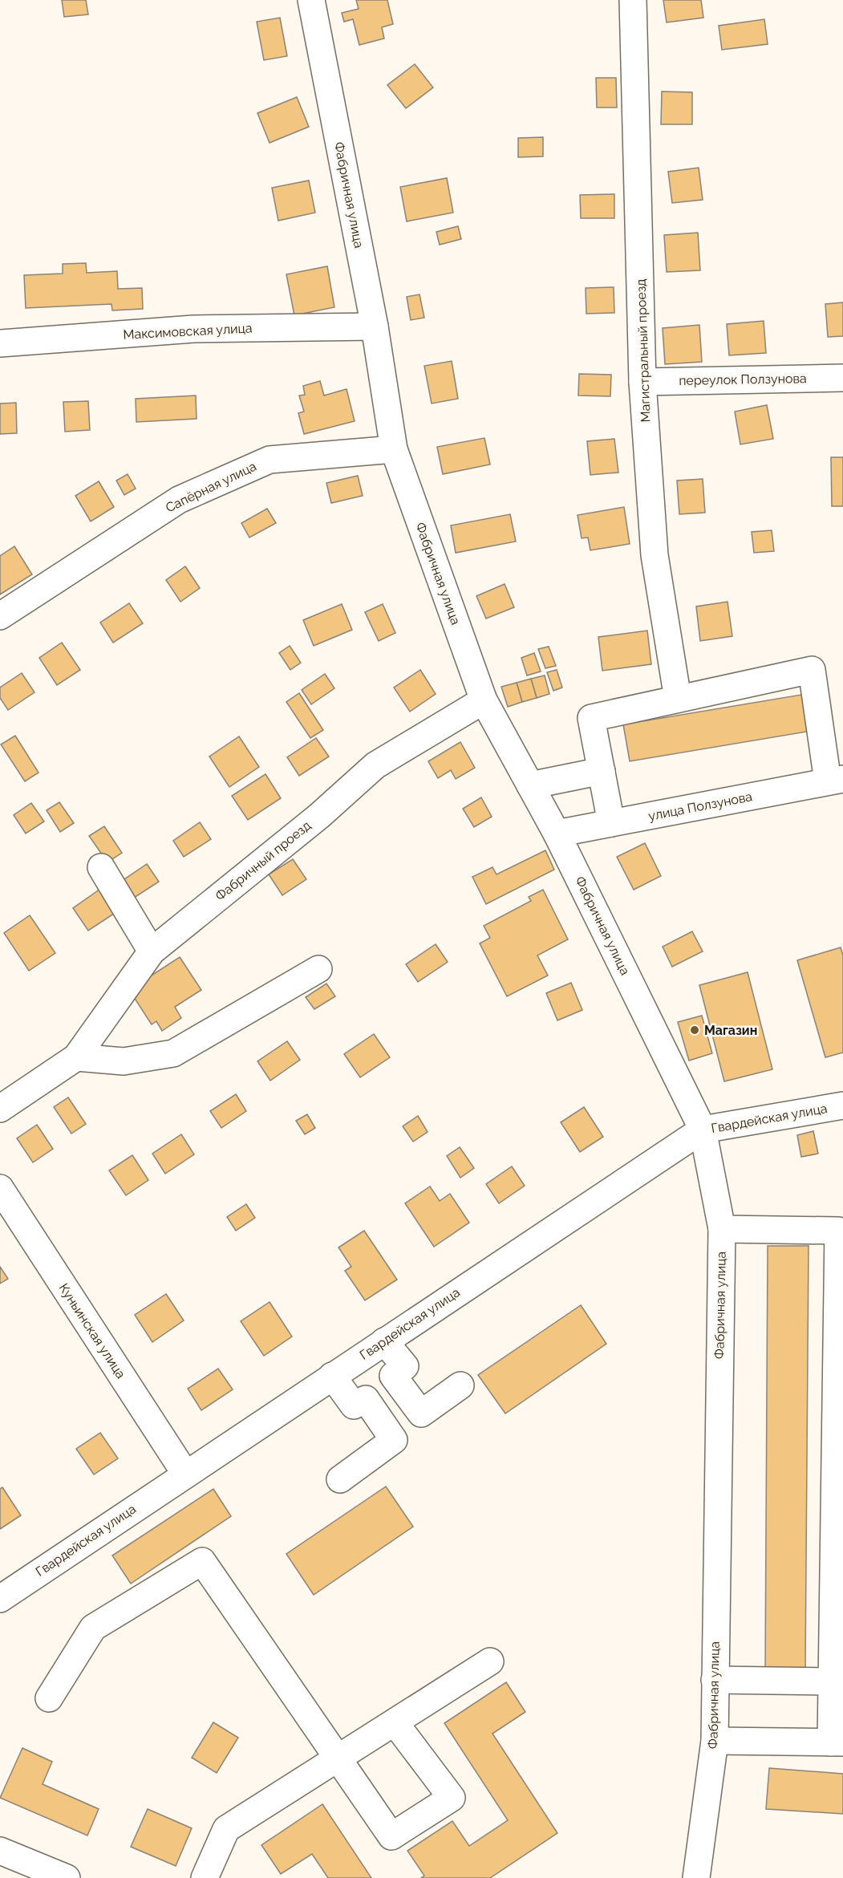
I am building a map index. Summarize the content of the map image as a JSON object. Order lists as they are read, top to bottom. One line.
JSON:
{"streets":{"street":["Фабричная улица","Максимовская улица","Магистральный проезд","переулок Ползунова","Сапёрная улица","улица Ползунова","Фабричный проезд","Гвардейская улица","Куньинская улица"]},"crossings":[["Фабричная улица","Максимовская улица"],["Фабричная улица","Сапёрная улица"],["Фабричная улица","улица Ползунова"],["Фабричная улица","Фабричный проезд"],["Фабричная улица","Гвардейская улица"],["Магистральный проезд","переулок Ползунова"],["Гвардейская улица","Куньинская улица"]],"places":["Магазин"]}
